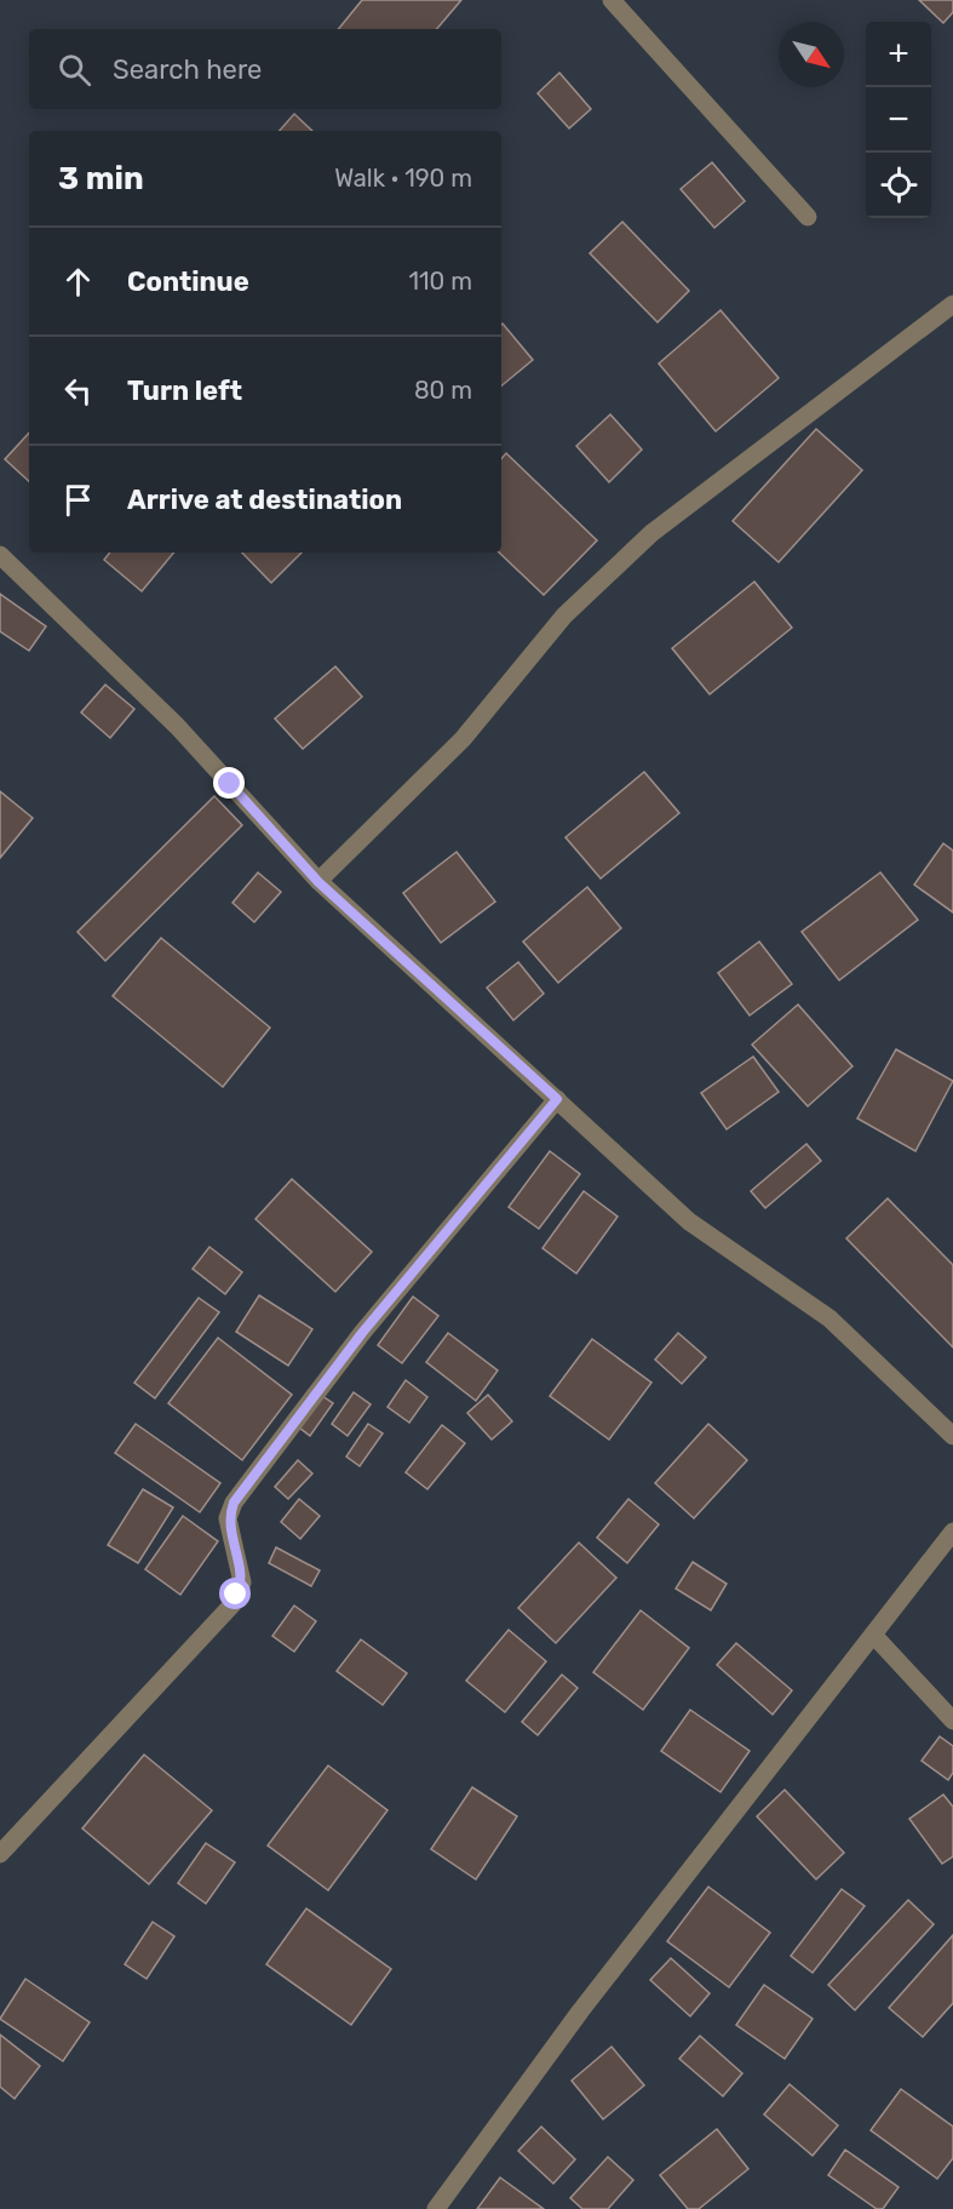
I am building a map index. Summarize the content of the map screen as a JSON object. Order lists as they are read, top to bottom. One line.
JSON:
{"north":"bottom right","page":{"map_buttons":["+","−"],"search":"Search here","heading":["3 min","Walk · 190 m"],"list":[["Continue","110 m"],["Turn left","80 m"],"Arrive at destination"]}}
